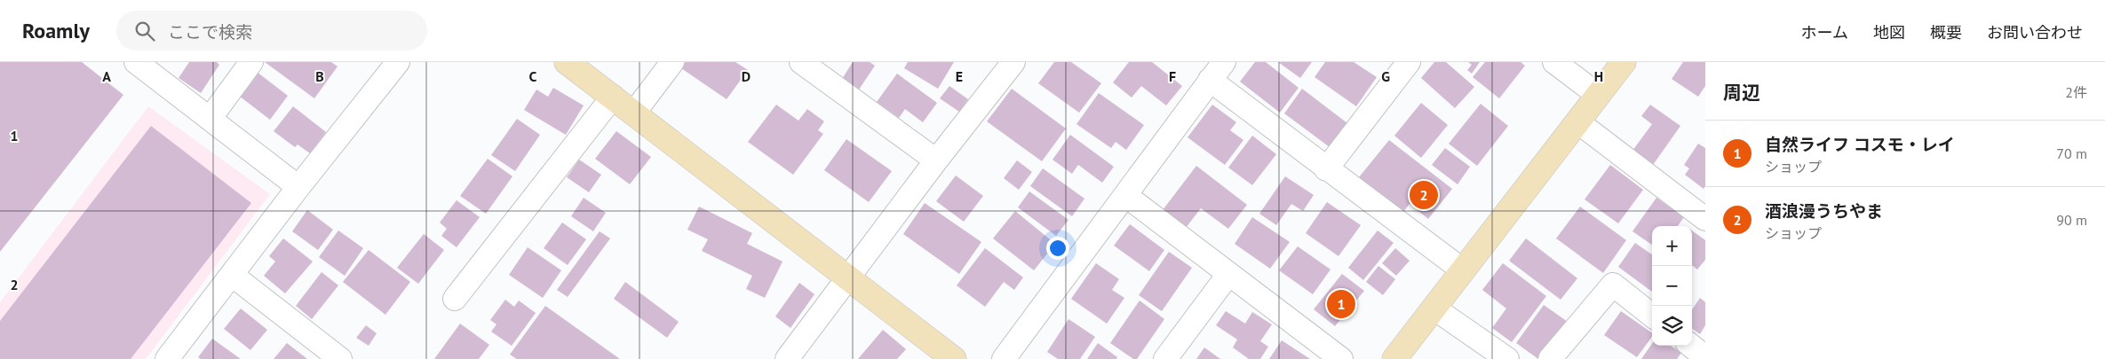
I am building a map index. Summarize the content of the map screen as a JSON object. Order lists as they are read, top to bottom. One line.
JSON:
{"page":{"header":"Roamly","search":"ここで検索","nav":["ホーム","地図","概要","お問い合わせ"],"heading":["周辺","2件"],"list":[{"mark":"1","name":"自然ライフ コスモ・レイ","note":"ショップ","value":"70 m"},{"mark":"2","name":"酒浪漫うちやま","note":"ショップ","value":"90 m"}],"pins":["2","1"],"map_buttons":["+","−"]},"grid":{"columns":["A","B","C","D","E","F","G","H"],"rows":["1","2"]}}
